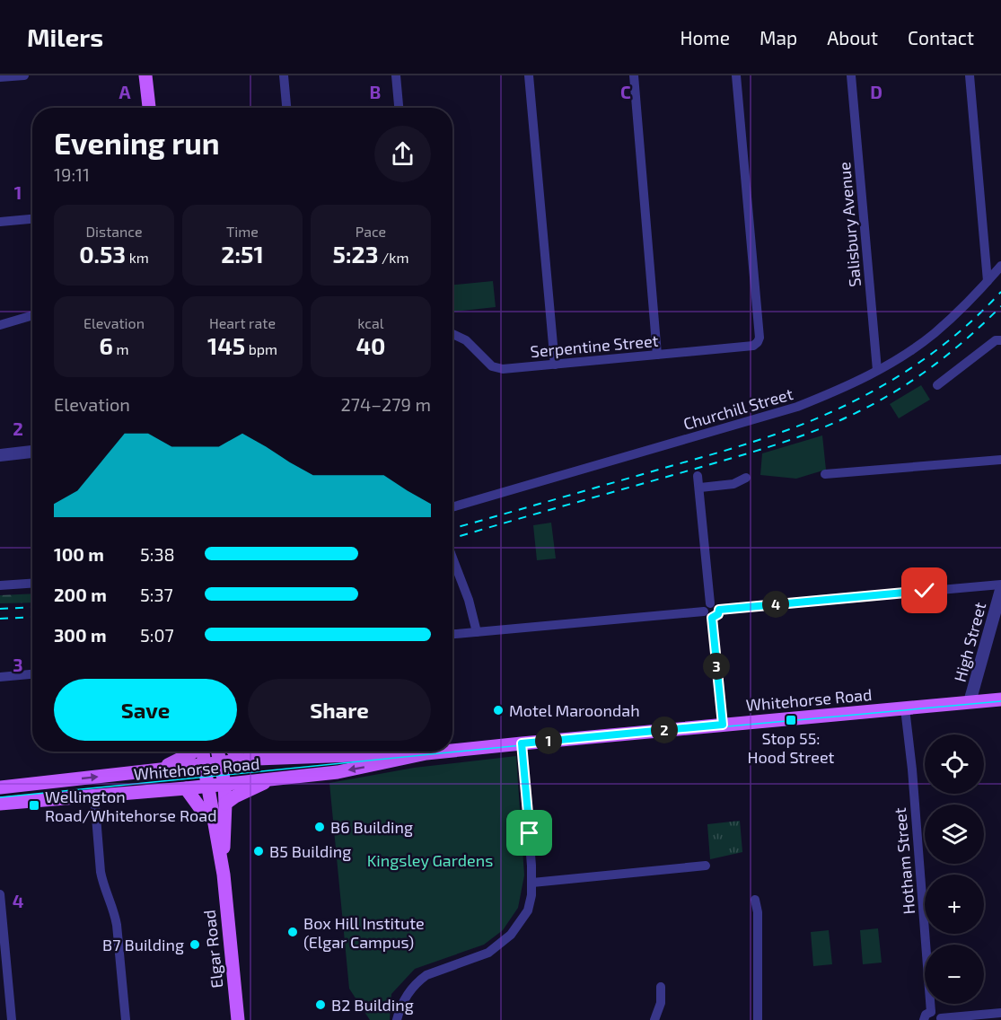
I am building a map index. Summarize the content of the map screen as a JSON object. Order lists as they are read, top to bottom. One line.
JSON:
{"streets":{"main road":["Whitehorse Road","Elgar Road"],"street":["Salisbury Avenue","Serpentine Street","Churchill Street","High Street","Hotham Street"]},"crossings":[["Salisbury Avenue","Churchill Street"],["High Street","Whitehorse Road"],["Whitehorse Road","Hotham Street"],["Whitehorse Road","Elgar Road"]],"parks":["Kingsley Gardens"],"places":{"other":["Motel Maroondah","B6 Building","B5 Building","Box Hill Institute (Elgar Campus)","B7 Building","B2 Building"],"transit":["Stop 55: Hood Street","Wellington Road/Whitehorse Road"]},"page":{"header":"Milers","nav":["Home","Map","About","Contact"],"heading":["Evening run","19:11"],"stats":[["Distance","0.53 km"],["Time","2:51"],["Pace","5:23 /km"],["Elevation","6 m"],["Heart rate","145 bpm"],["kcal","40"]],"chart":["Elevation","274–279 m"],"list":[{"name":"100 m","note":"5:38"},{"name":"200 m","note":"5:37"},{"name":"300 m","note":"5:07"}],"pins":["4","3","2","1"],"buttons":["Save","Share"],"map_buttons":["+","−"]},"grid":{"columns":["A","B","C","D"],"rows":["1","2","3","4"]}}
